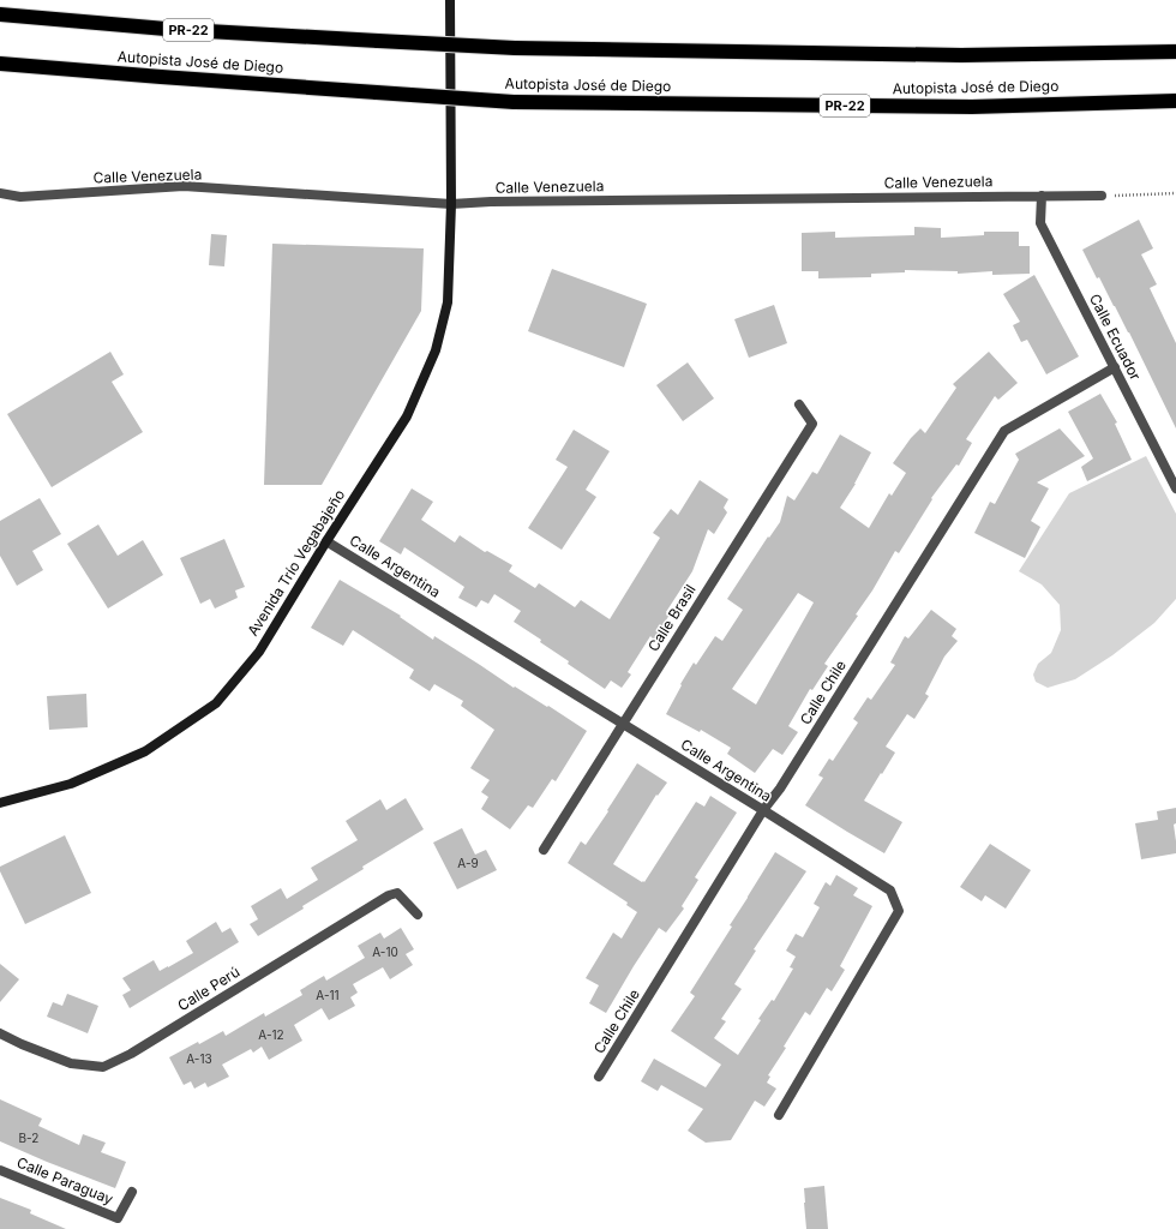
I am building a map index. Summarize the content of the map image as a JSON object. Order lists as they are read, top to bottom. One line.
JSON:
{"streets":{"highway":["PR-22","Autopista José de Diego"],"street":["Calle Venezuela","Calle Ecuador","Avenida Trío Vegabajeño","Calle Argentina","Calle Brasil","Calle Chile","Calle Perú","Calle Paraguay"]},"crossings":[["Calle Venezuela","Calle Ecuador"],["Calle Venezuela","Avenida Trío Vegabajeño"],["Calle Ecuador","Calle Chile"],["Avenida Trío Vegabajeño","Calle Argentina"],["Calle Argentina","Calle Brasil"],["Calle Argentina","Calle Chile"]],"house_numbers":["A-9","A-10","A-11","A-12","A-13","B-2"]}
